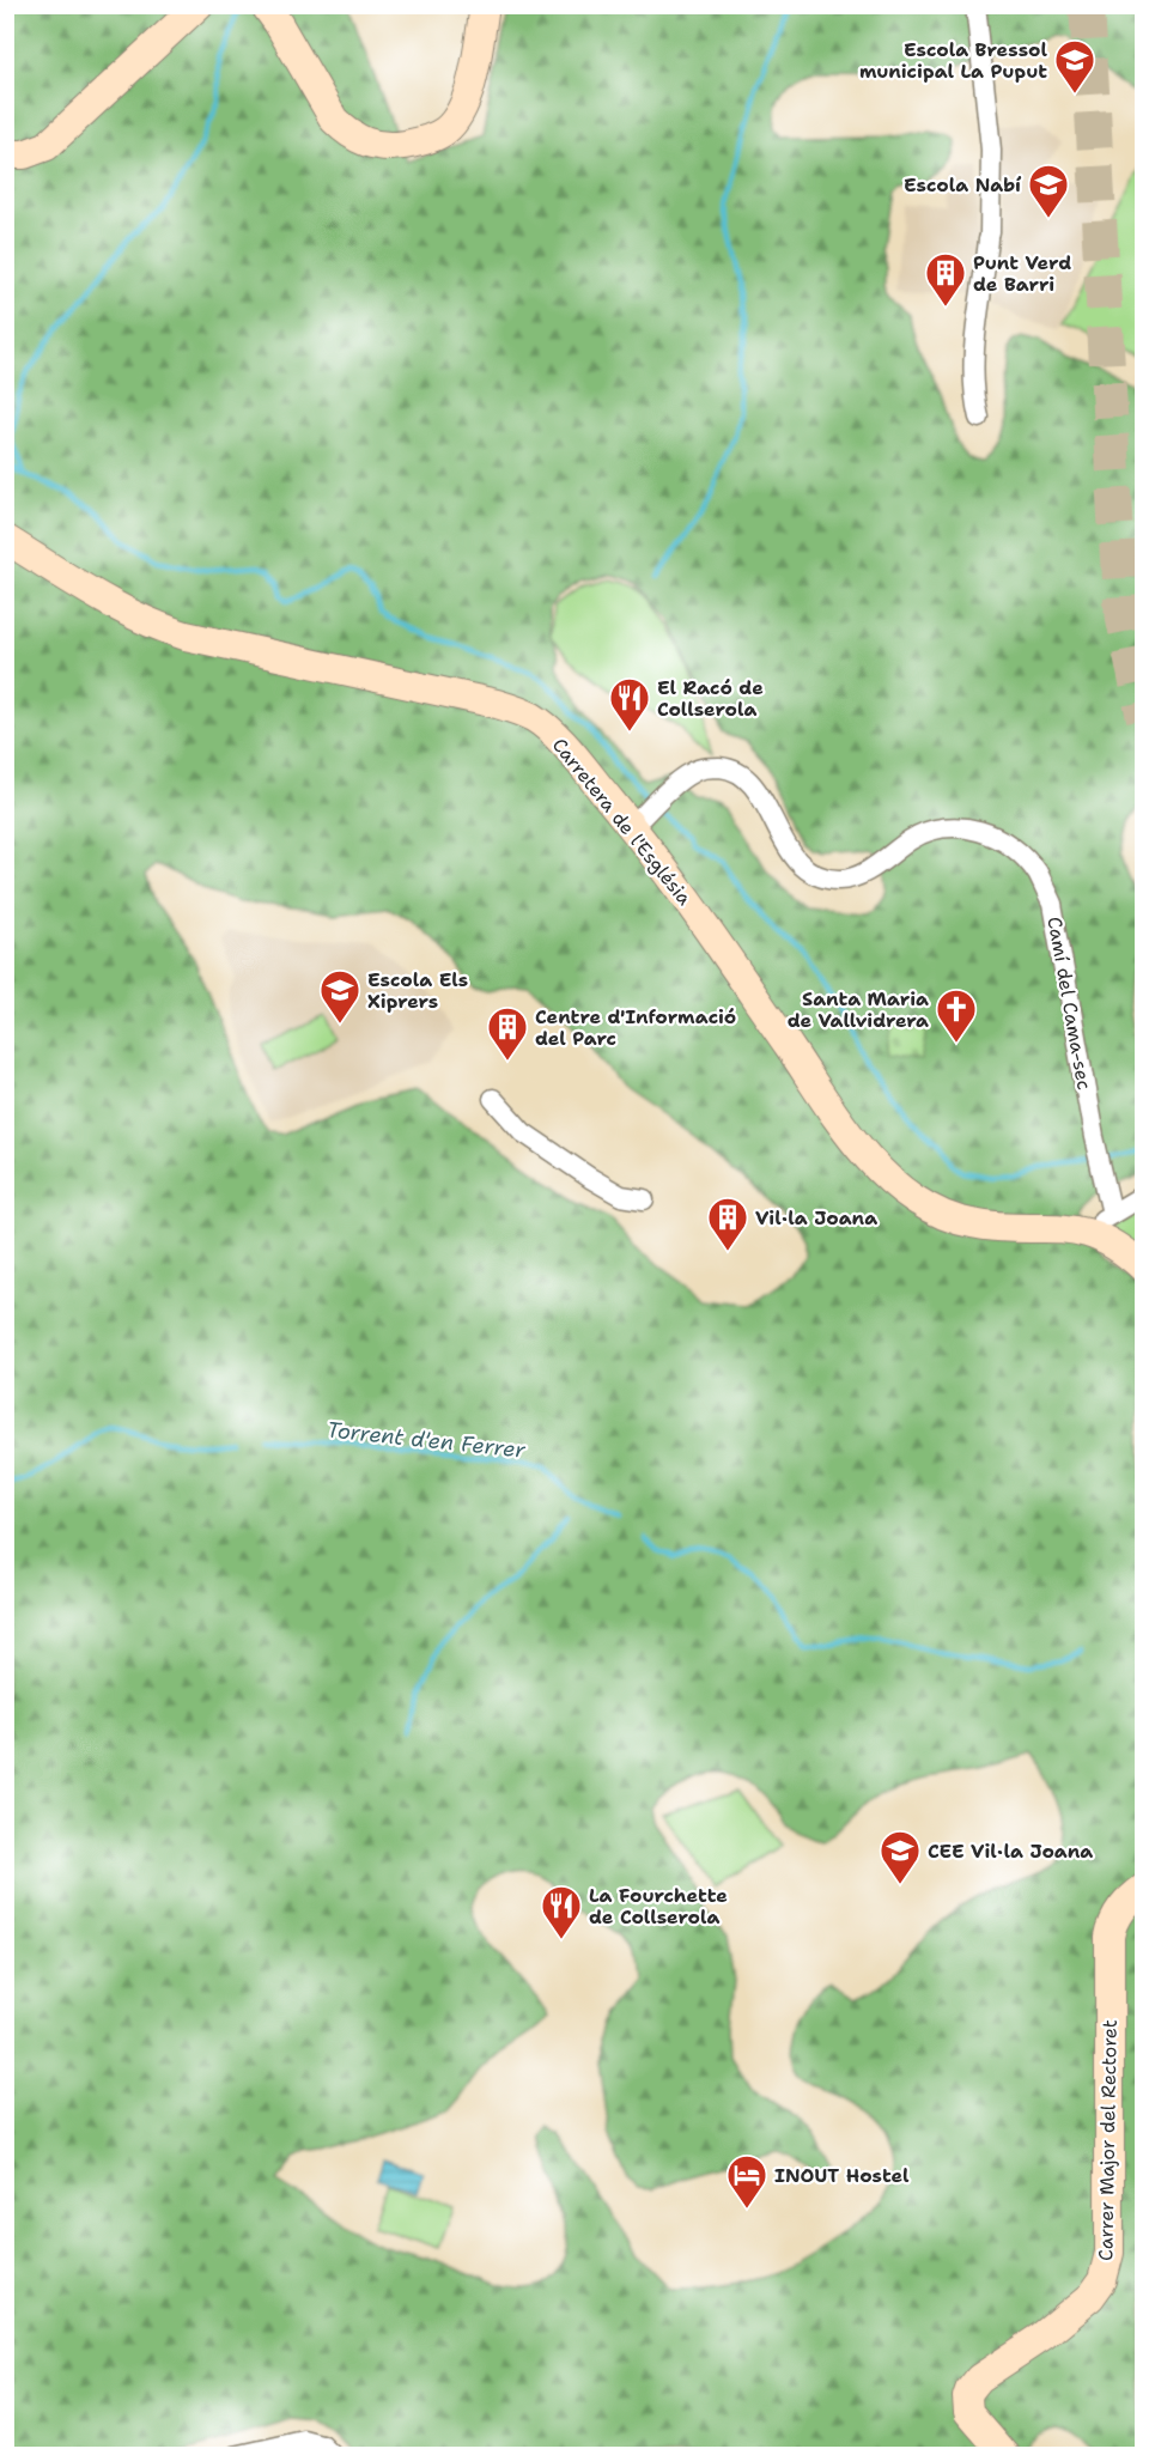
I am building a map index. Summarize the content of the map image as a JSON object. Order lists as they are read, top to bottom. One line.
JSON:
{"streets":{"main road":["Carretera de l'Església","Carrer Major del Rectoret"],"street":["Camí del Cama-sec"]},"crossings":[["Carretera de l'Església","Camí del Cama-sec"]],"water":["Torrent d'en Ferrer"],"places":{"school or university":["Escola Bressol municipal La Puput","Escola Nabí","Escola Els Xiprers","CEE Vil·la Joana"],"building":["Punt Verd de Barri","Centre d'Informació del Parc","Vil·la Joana"],"restaurant":["El Racó de Collserola","La Fourchette de Collserola"],"church":["Santa Maria de Vallvidrera"],"hotel":["INOUT Hostel"]}}
